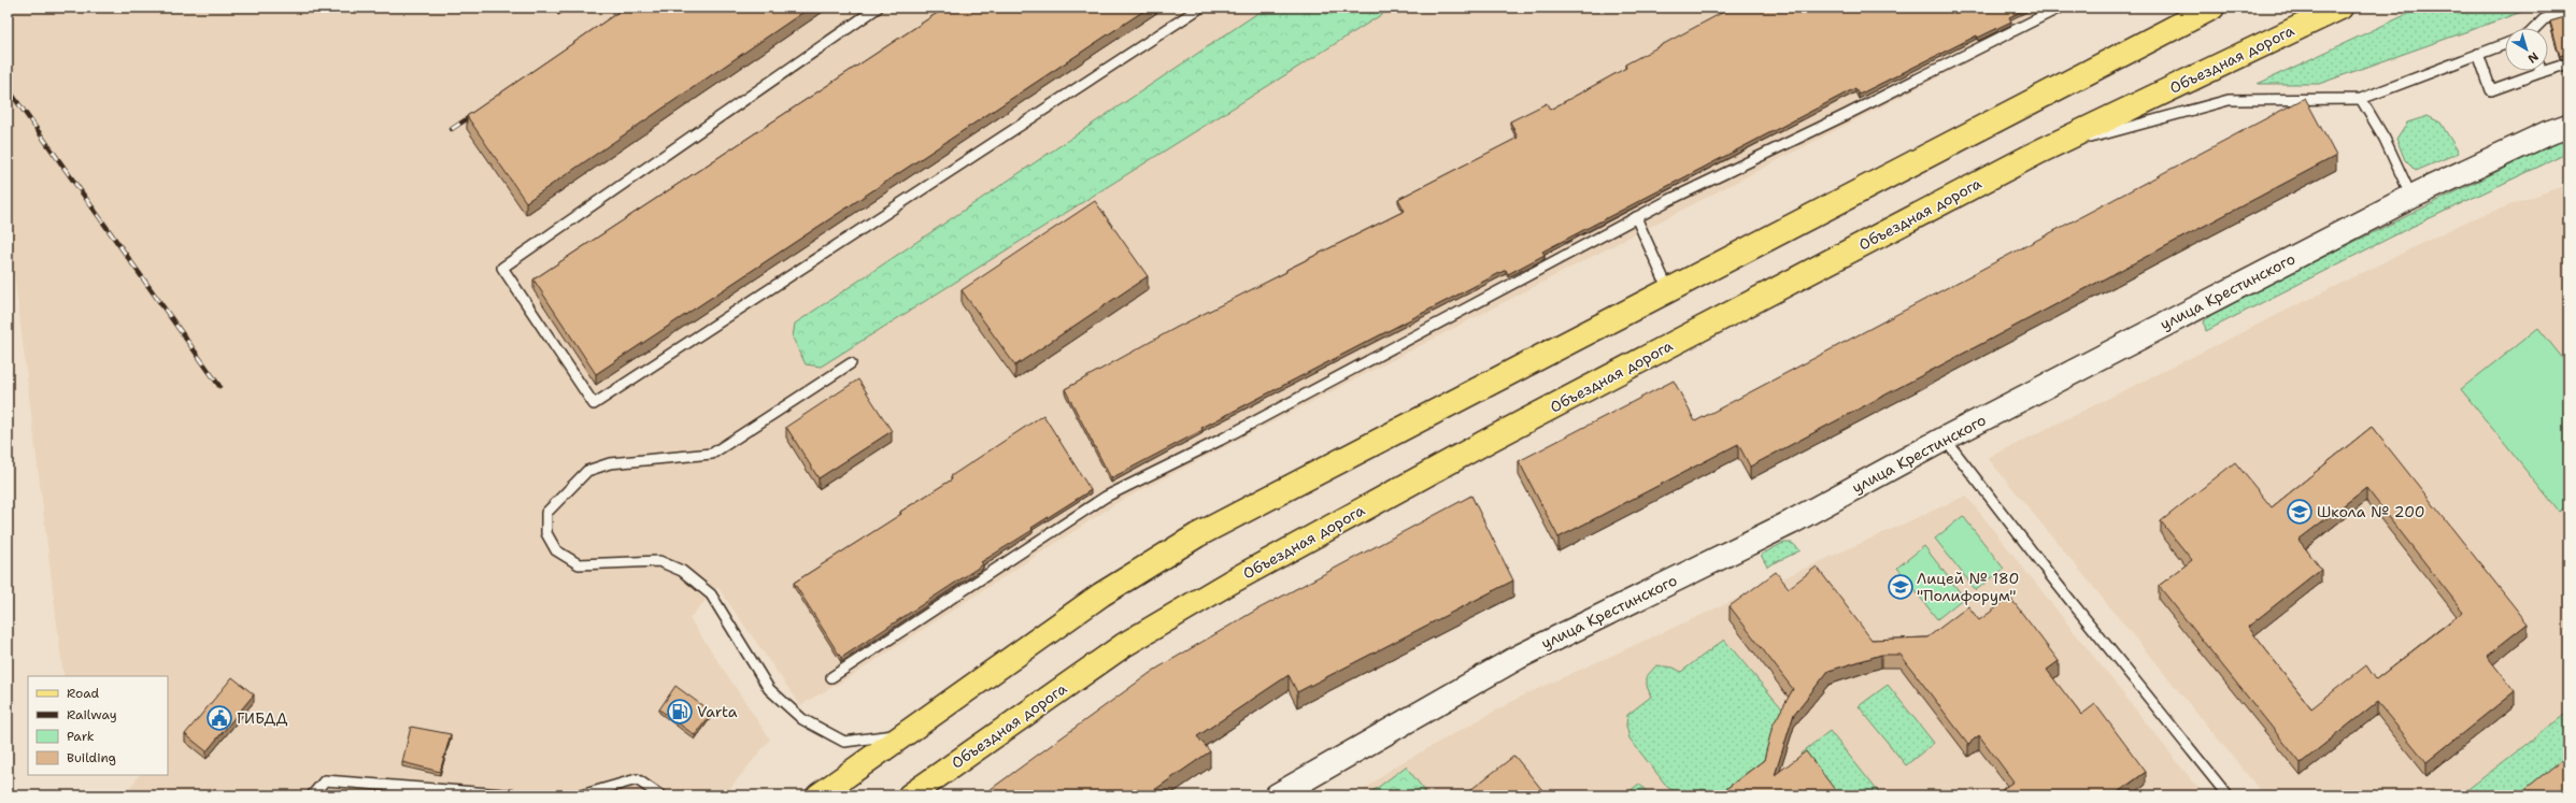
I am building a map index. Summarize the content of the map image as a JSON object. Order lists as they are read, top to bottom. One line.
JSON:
{"streets":{"main road":["Объездная дорога"],"street":["улица Крестинского"]},"places":{"school or university":["Школа № 200","Лицей № 180 \"Полифорум\""],"fuel station":["Varta"],"public building":["ГИБДД"]},"legend":["Road","Railway","Park","Building"],"north":"bottom right"}
